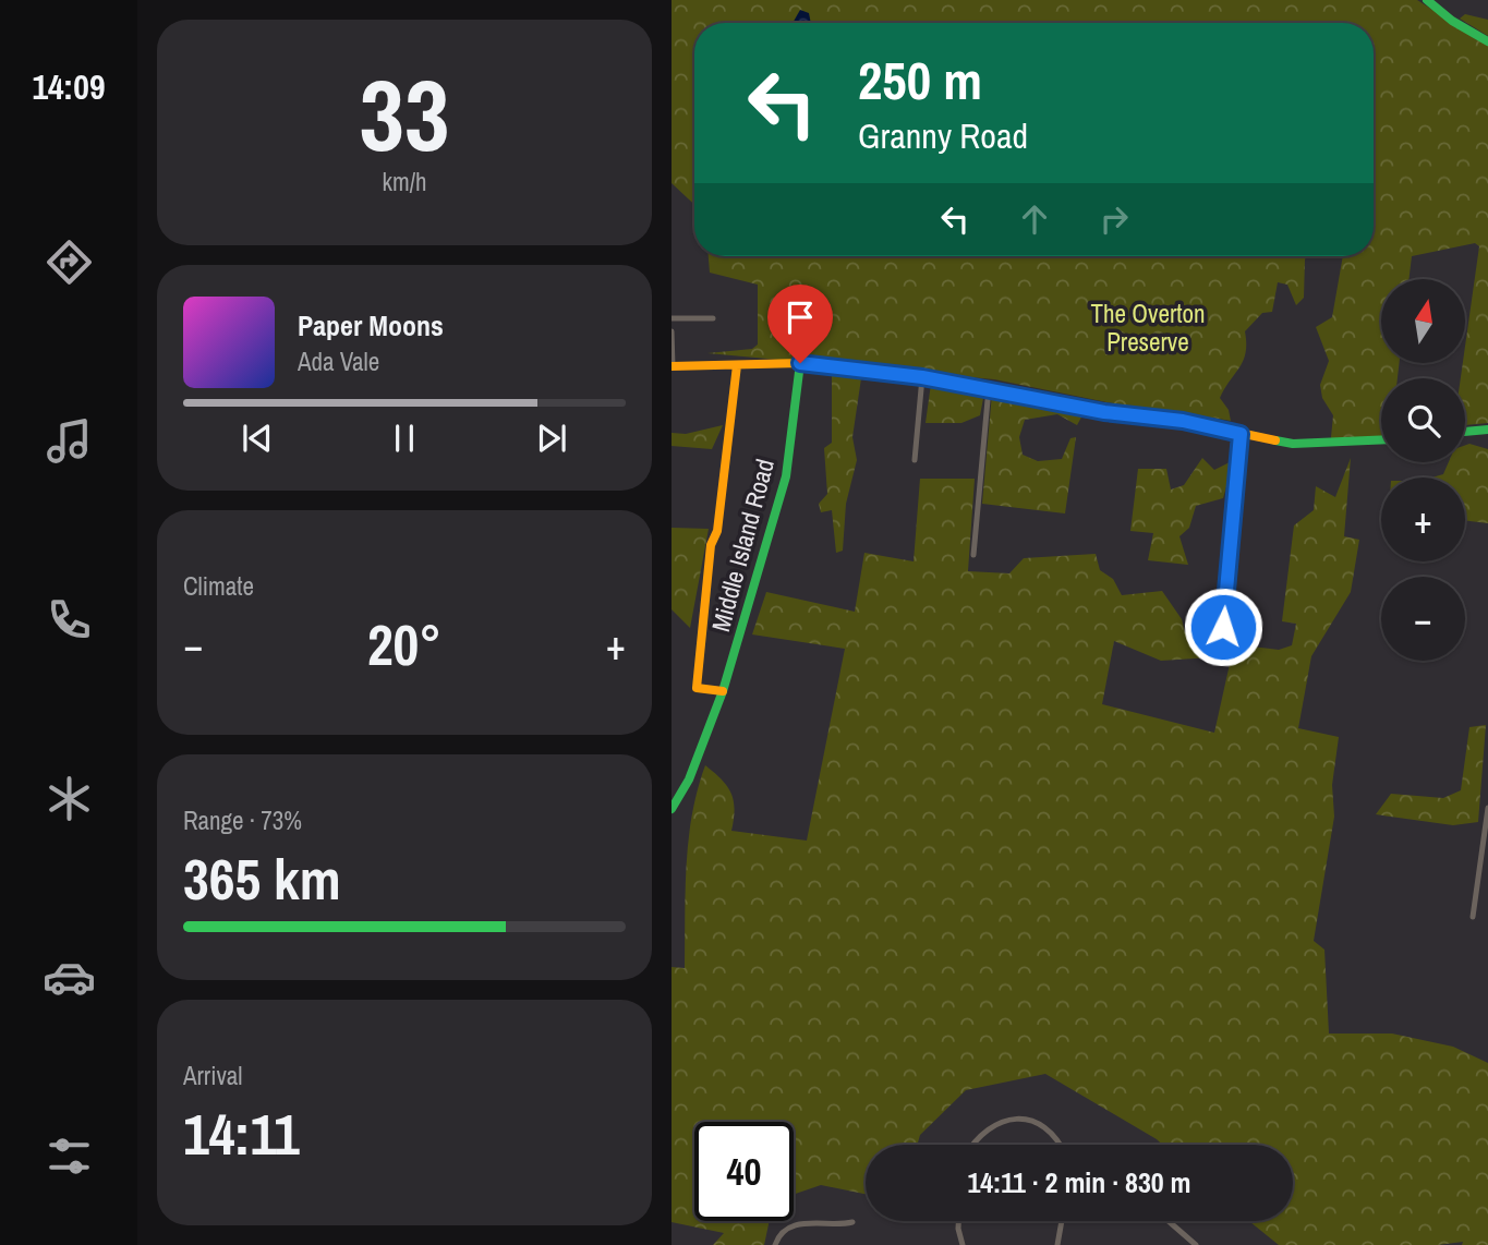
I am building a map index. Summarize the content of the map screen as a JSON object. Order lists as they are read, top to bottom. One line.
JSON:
{"streets":{"street":["Middle Island Road"]},"parks":["The Overton Preserve"],"north":"top","page":{"tabs":"14:09","tile":[["33","km/h"],"Climate",["Range · 73%","365 km"],["Arrival","14:11"]],"turn":["250 m","Granny Road"],"map_buttons":["+","−"],"song":["Paper Moons","Ada Vale"],"heat":["−","20°","+"],"limit":"40","trip":"14:11 · 2 min · 830 m"}}
